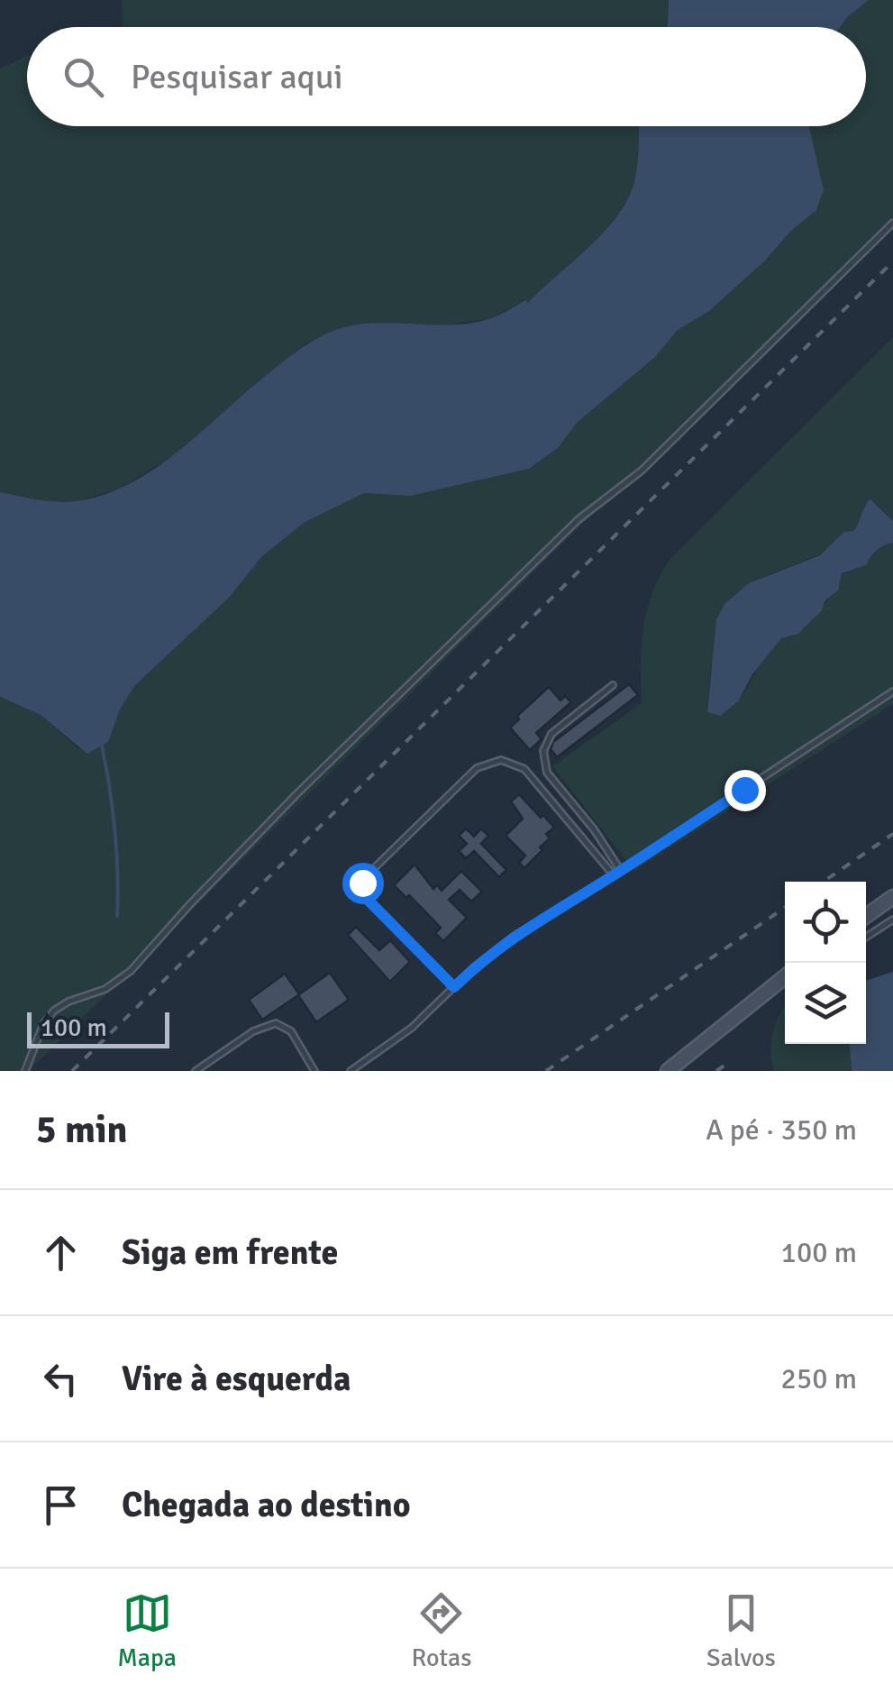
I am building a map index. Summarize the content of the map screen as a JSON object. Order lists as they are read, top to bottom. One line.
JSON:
{"scale_bar":"100 m","page":{"search":"Pesquisar aqui","scale":"100 m","heading":["5 min","A pé · 350 m"],"list":[["Siga em frente","100 m"],["Vire à esquerda","250 m"],"Chegada ao destino"],"nav":["Mapa","Rotas","Salvos"]}}
